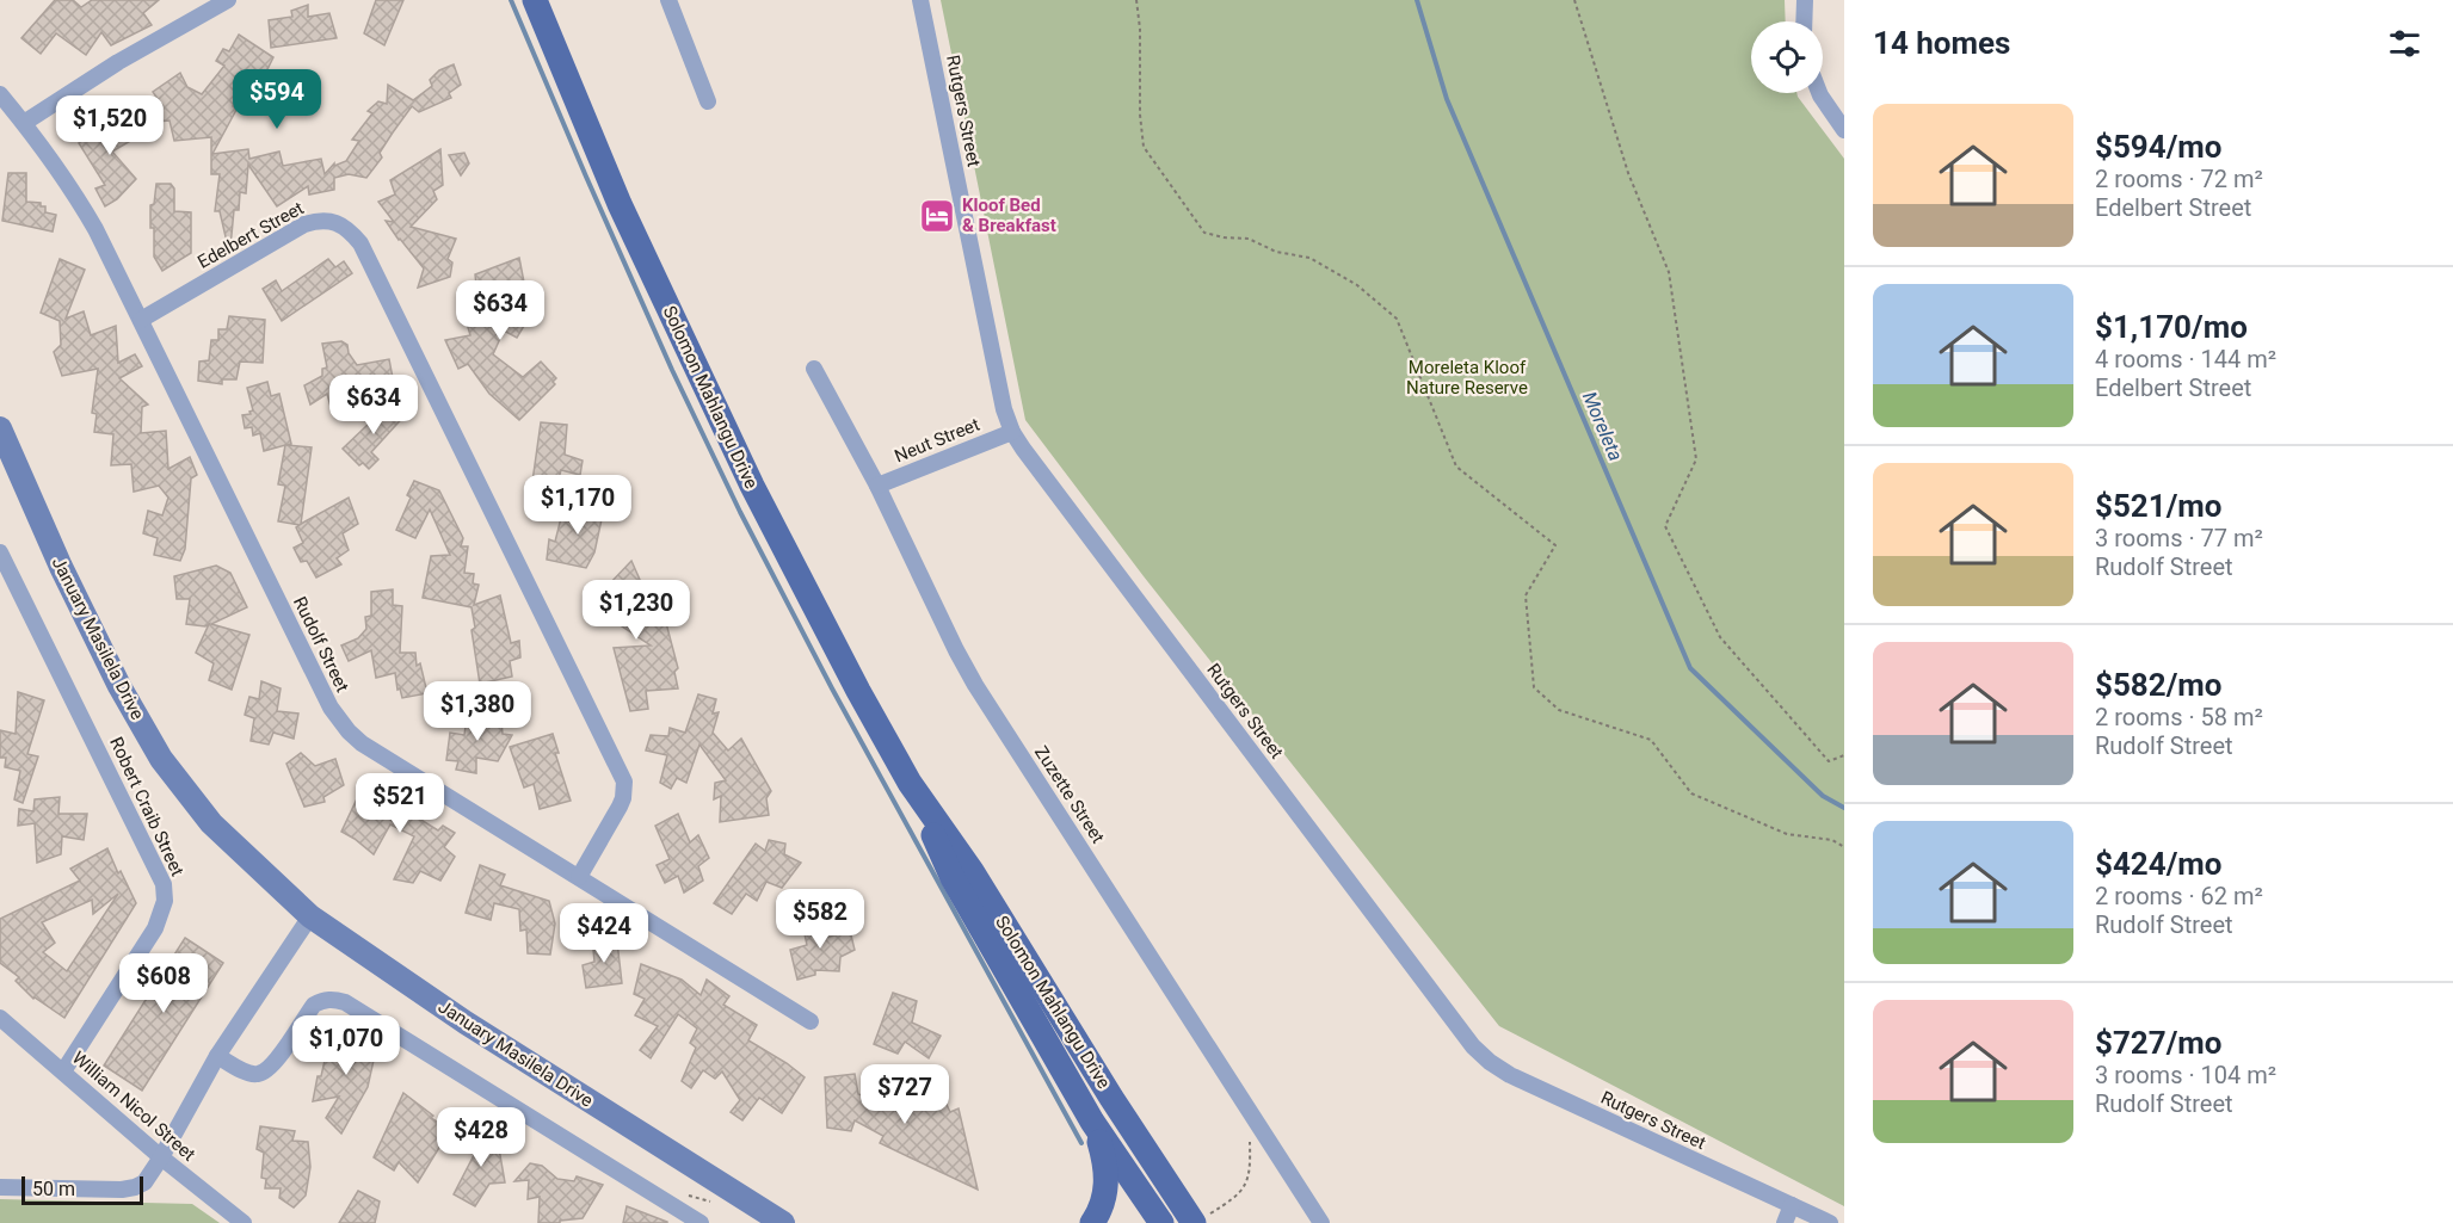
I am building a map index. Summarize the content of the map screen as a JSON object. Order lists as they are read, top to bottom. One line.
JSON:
{"streets":{"main road":["Solomon Mahlangu Drive","January Masilela Drive"],"street":["Rutgers Street","Edelbert Street","Neut Street","Rudolf Street","Zuzette Street","Robert Craib Street","William Nicol Street"]},"crossings":[["Rutgers Street","Neut Street"],["Edelbert Street","Rudolf Street"],["Neut Street","Zuzette Street"],["Robert Craib Street","William Nicol Street"]],"water":["Moreleta"],"parks":["Moreleta Kloof Nature Reserve"],"places":{"hotel":["Kloof Bed & Breakfast"]},"scale_bar":"50 m","page":{"heading":"14 homes","price":["$594","$1,520","$634","$634","$1,170","$1,230","$1,380","$521","$582","$424","$608","$1,070","$727","$428"],"list":[{"name":"$594/mo","note":"2 rooms · 72 m² · Edelbert Street"},{"name":"$1,170/mo","note":"4 rooms · 144 m² · Edelbert Street"},{"name":"$521/mo","note":"3 rooms · 77 m² · Rudolf Street"},{"name":"$582/mo","note":"2 rooms · 58 m² · Rudolf Street"},{"name":"$424/mo","note":"2 rooms · 62 m² · Rudolf Street"},{"name":"$727/mo","note":"3 rooms · 104 m² · Rudolf Street"}],"scale":"50 m"}}
